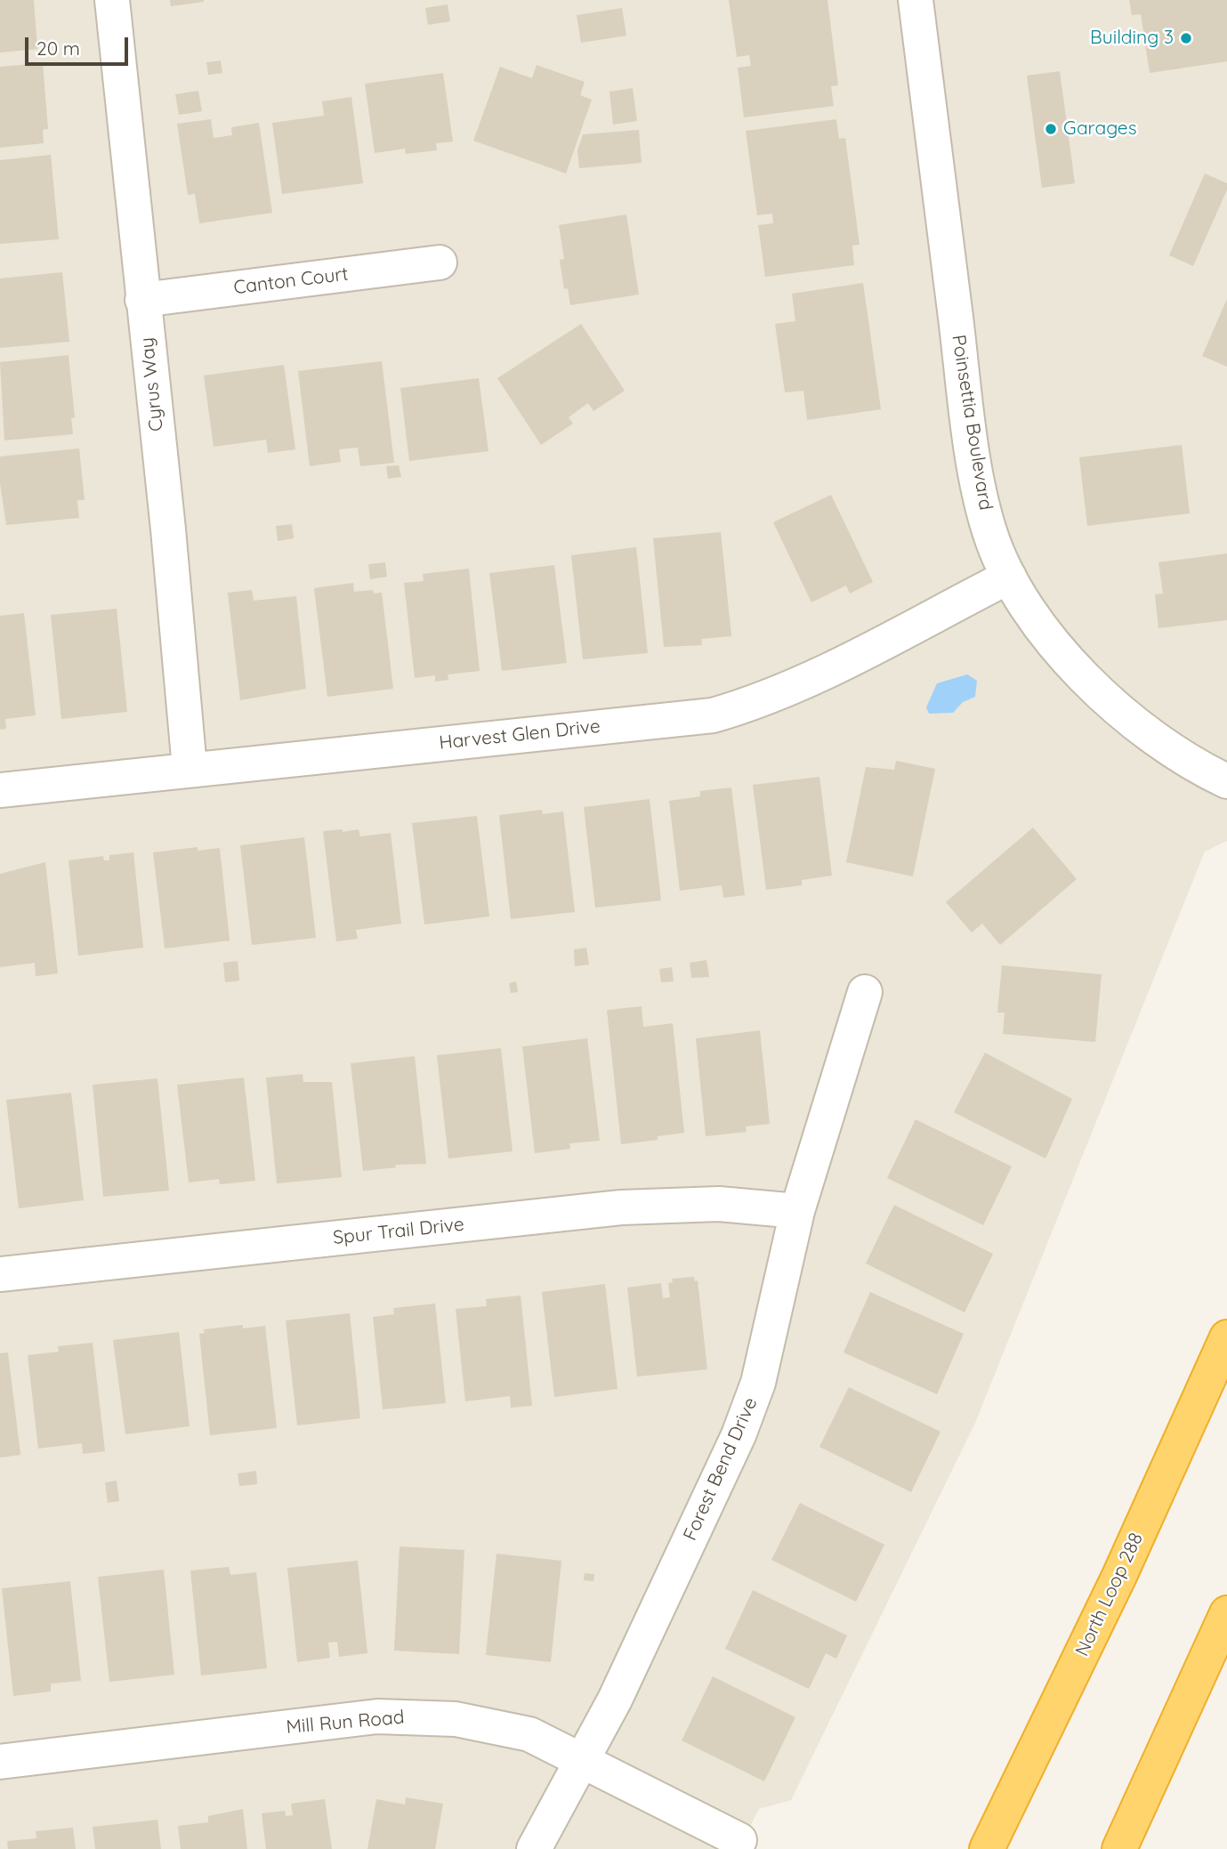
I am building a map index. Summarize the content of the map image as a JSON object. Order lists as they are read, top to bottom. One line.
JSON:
{"streets":{"highway":["North Loop 288"],"street":["Canton Court","Cyrus Way","Poinsettia Boulevard","Harvest Glen Drive","Spur Trail Drive","Forest Bend Drive","Mill Run Road"]},"crossings":[["Canton Court","Cyrus Way"],["Cyrus Way","Harvest Glen Drive"],["Poinsettia Boulevard","Harvest Glen Drive"],["Spur Trail Drive","Forest Bend Drive"],["Forest Bend Drive","Mill Run Road"]],"places":["Building 3","Garages"],"scale_bar":"20 m"}
